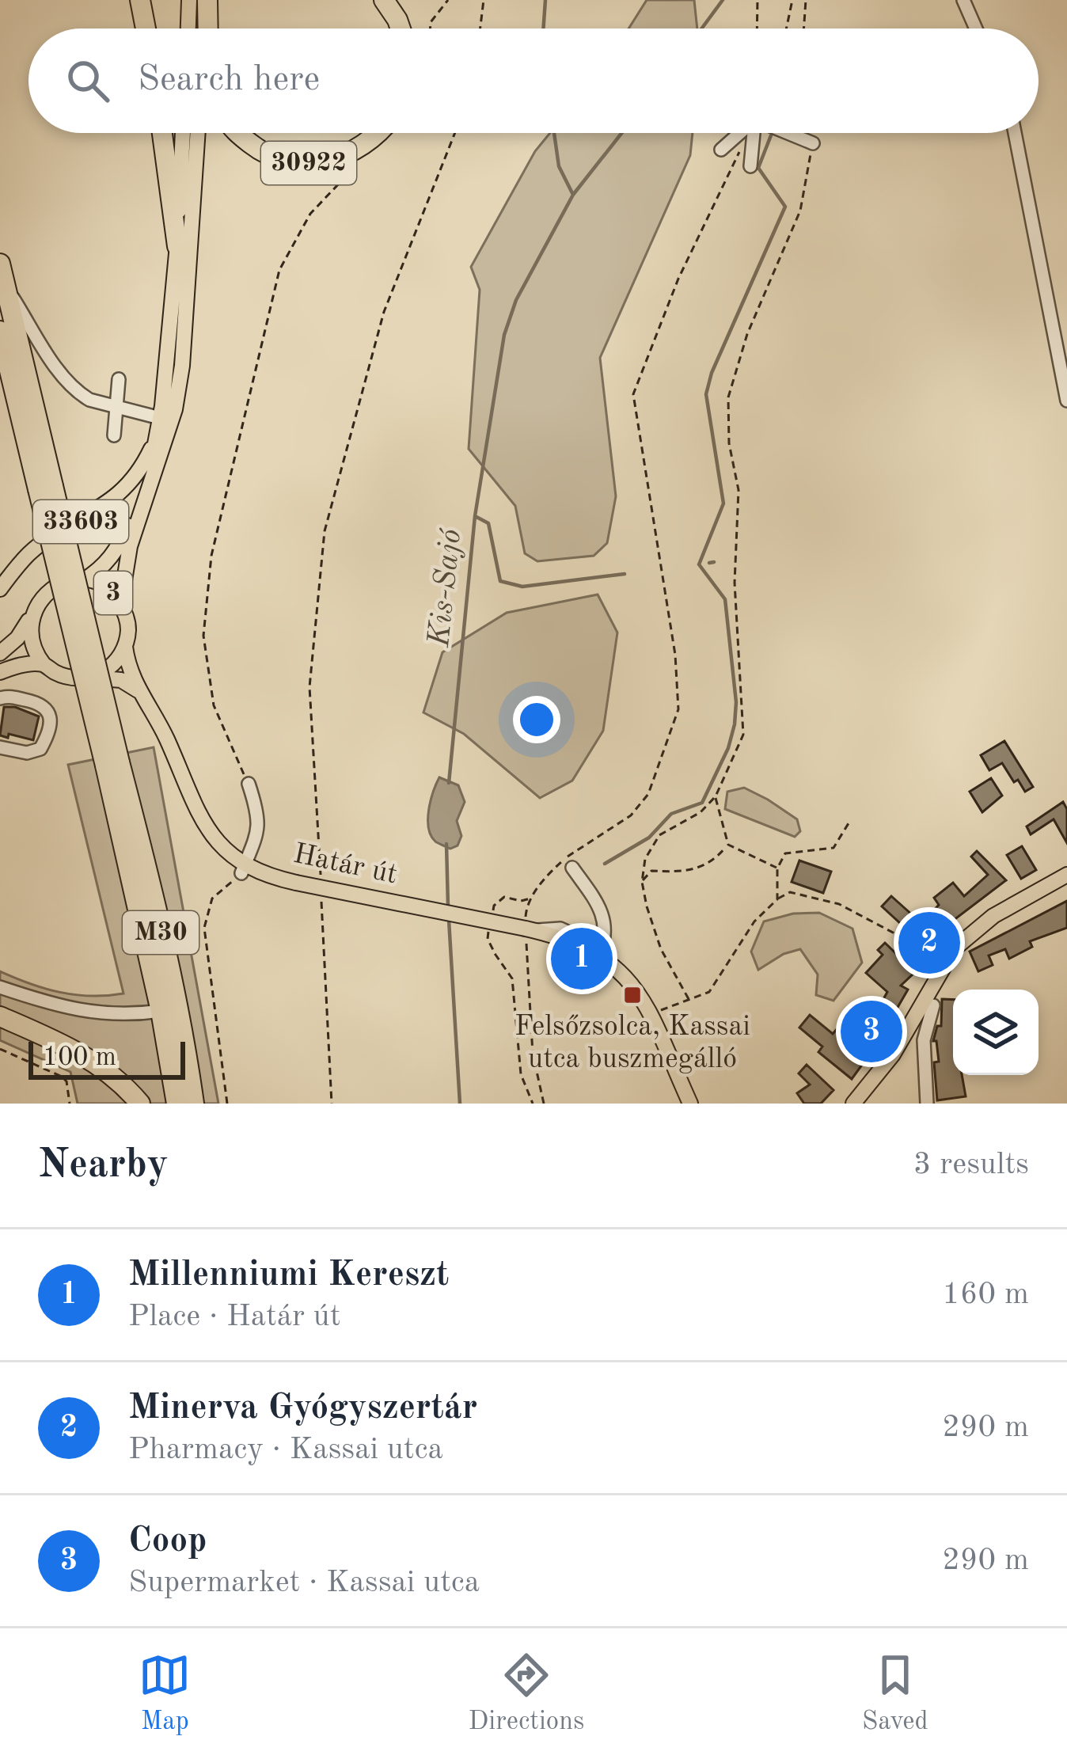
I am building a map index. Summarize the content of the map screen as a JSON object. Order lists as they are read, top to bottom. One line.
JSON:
{"streets":{"highway":["30922","M30"],"main road":["33603","3","Határ út"]},"crossings":[["33603","3"],["3","Határ út"]],"water":["Kis-Sajó"],"places":{"transit":["Felsőzsolca, Kassai utca buszmegálló"]},"scale_bar":"100 m","page":{"search":"Search here","pins":["2","1","3"],"scale":"100 m","heading":["Nearby","3 results"],"list":[{"mark":"1","name":"Millenniumi Kereszt","note":"Place · Határ út","value":"160 m"},{"mark":"2","name":"Minerva Gyógyszertár","note":"Pharmacy · Kassai utca","value":"290 m"},{"mark":"3","name":"Coop","note":"Supermarket · Kassai utca","value":"290 m"}],"nav":["Map","Directions","Saved"]}}
